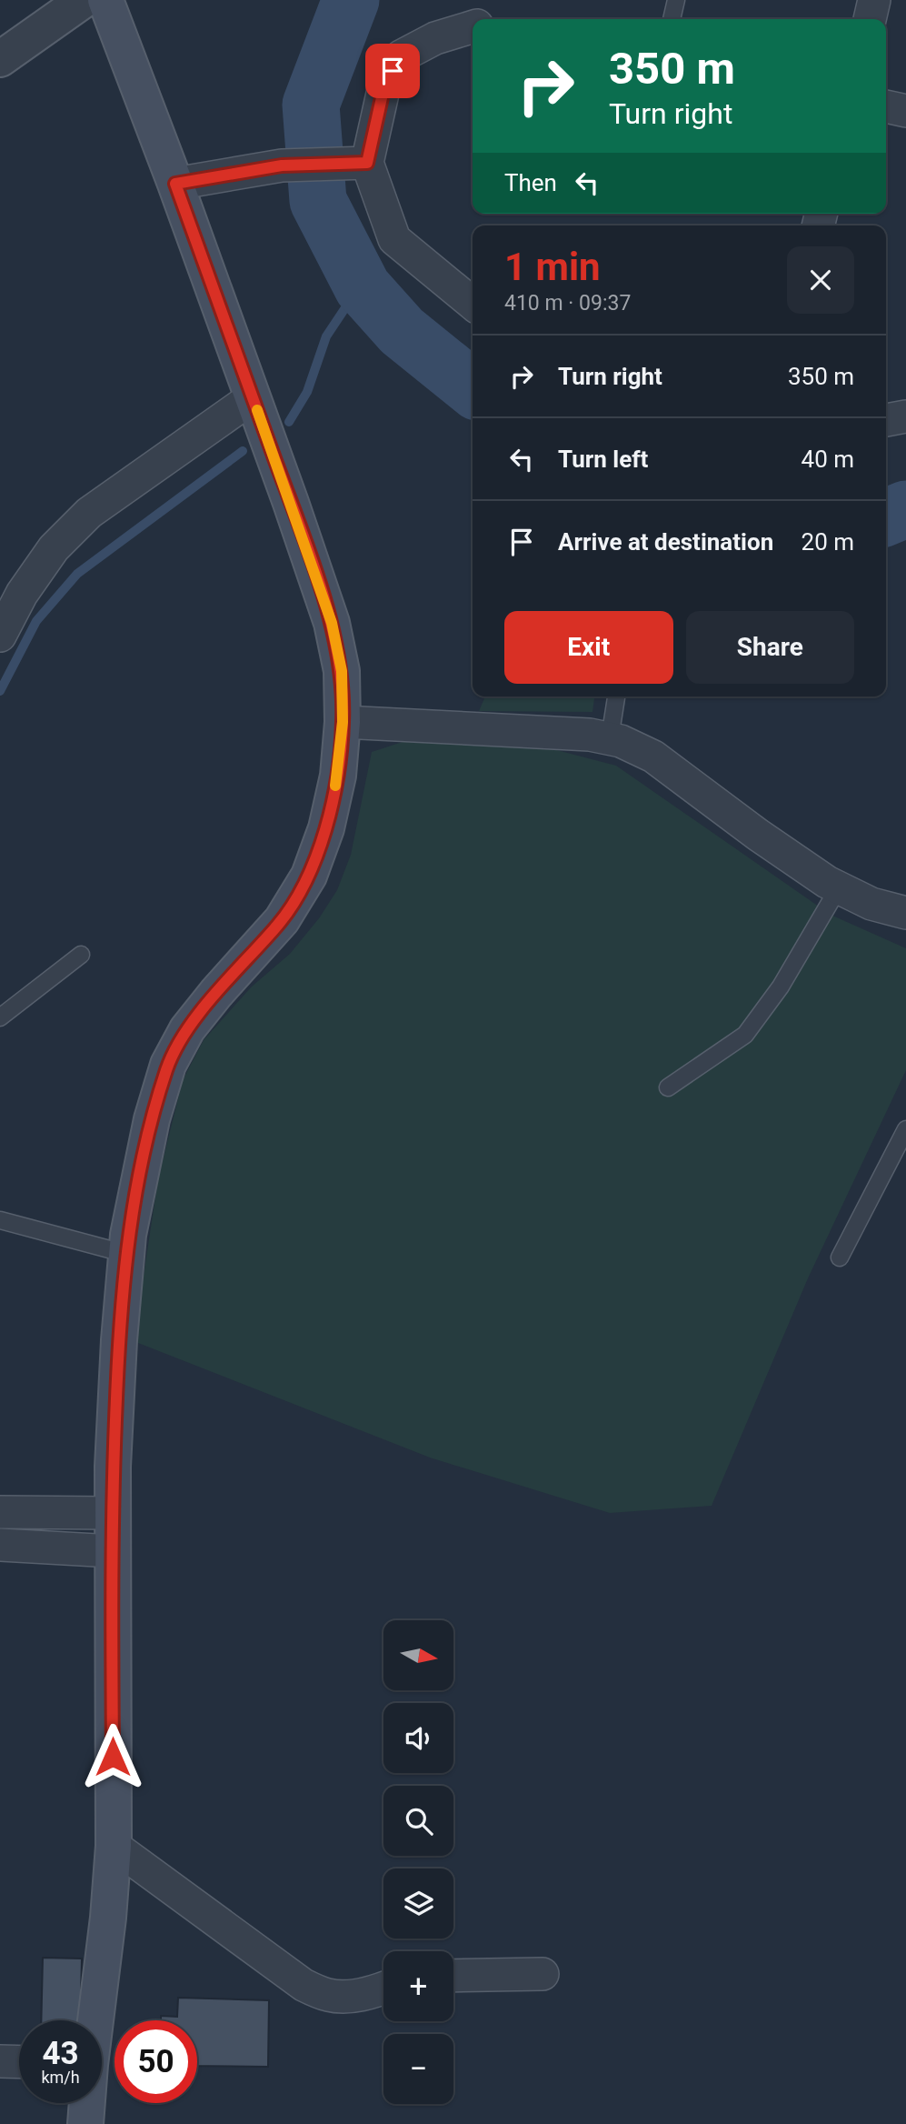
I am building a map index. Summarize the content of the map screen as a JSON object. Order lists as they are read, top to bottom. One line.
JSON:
{"north":"right","page":{"turn":["350 m","Turn right"],"then":"Then","heading":["1 min","410 m · 09:37"],"list":[{"name":"Turn right","value":"350 m"},{"name":"Turn left","value":"40 m"},{"name":"Arrive at destination","value":"20 m"}],"buttons":["Exit","Share"],"map_buttons":["+","−"],"speed":"43 km/h","limit":"50"}}
